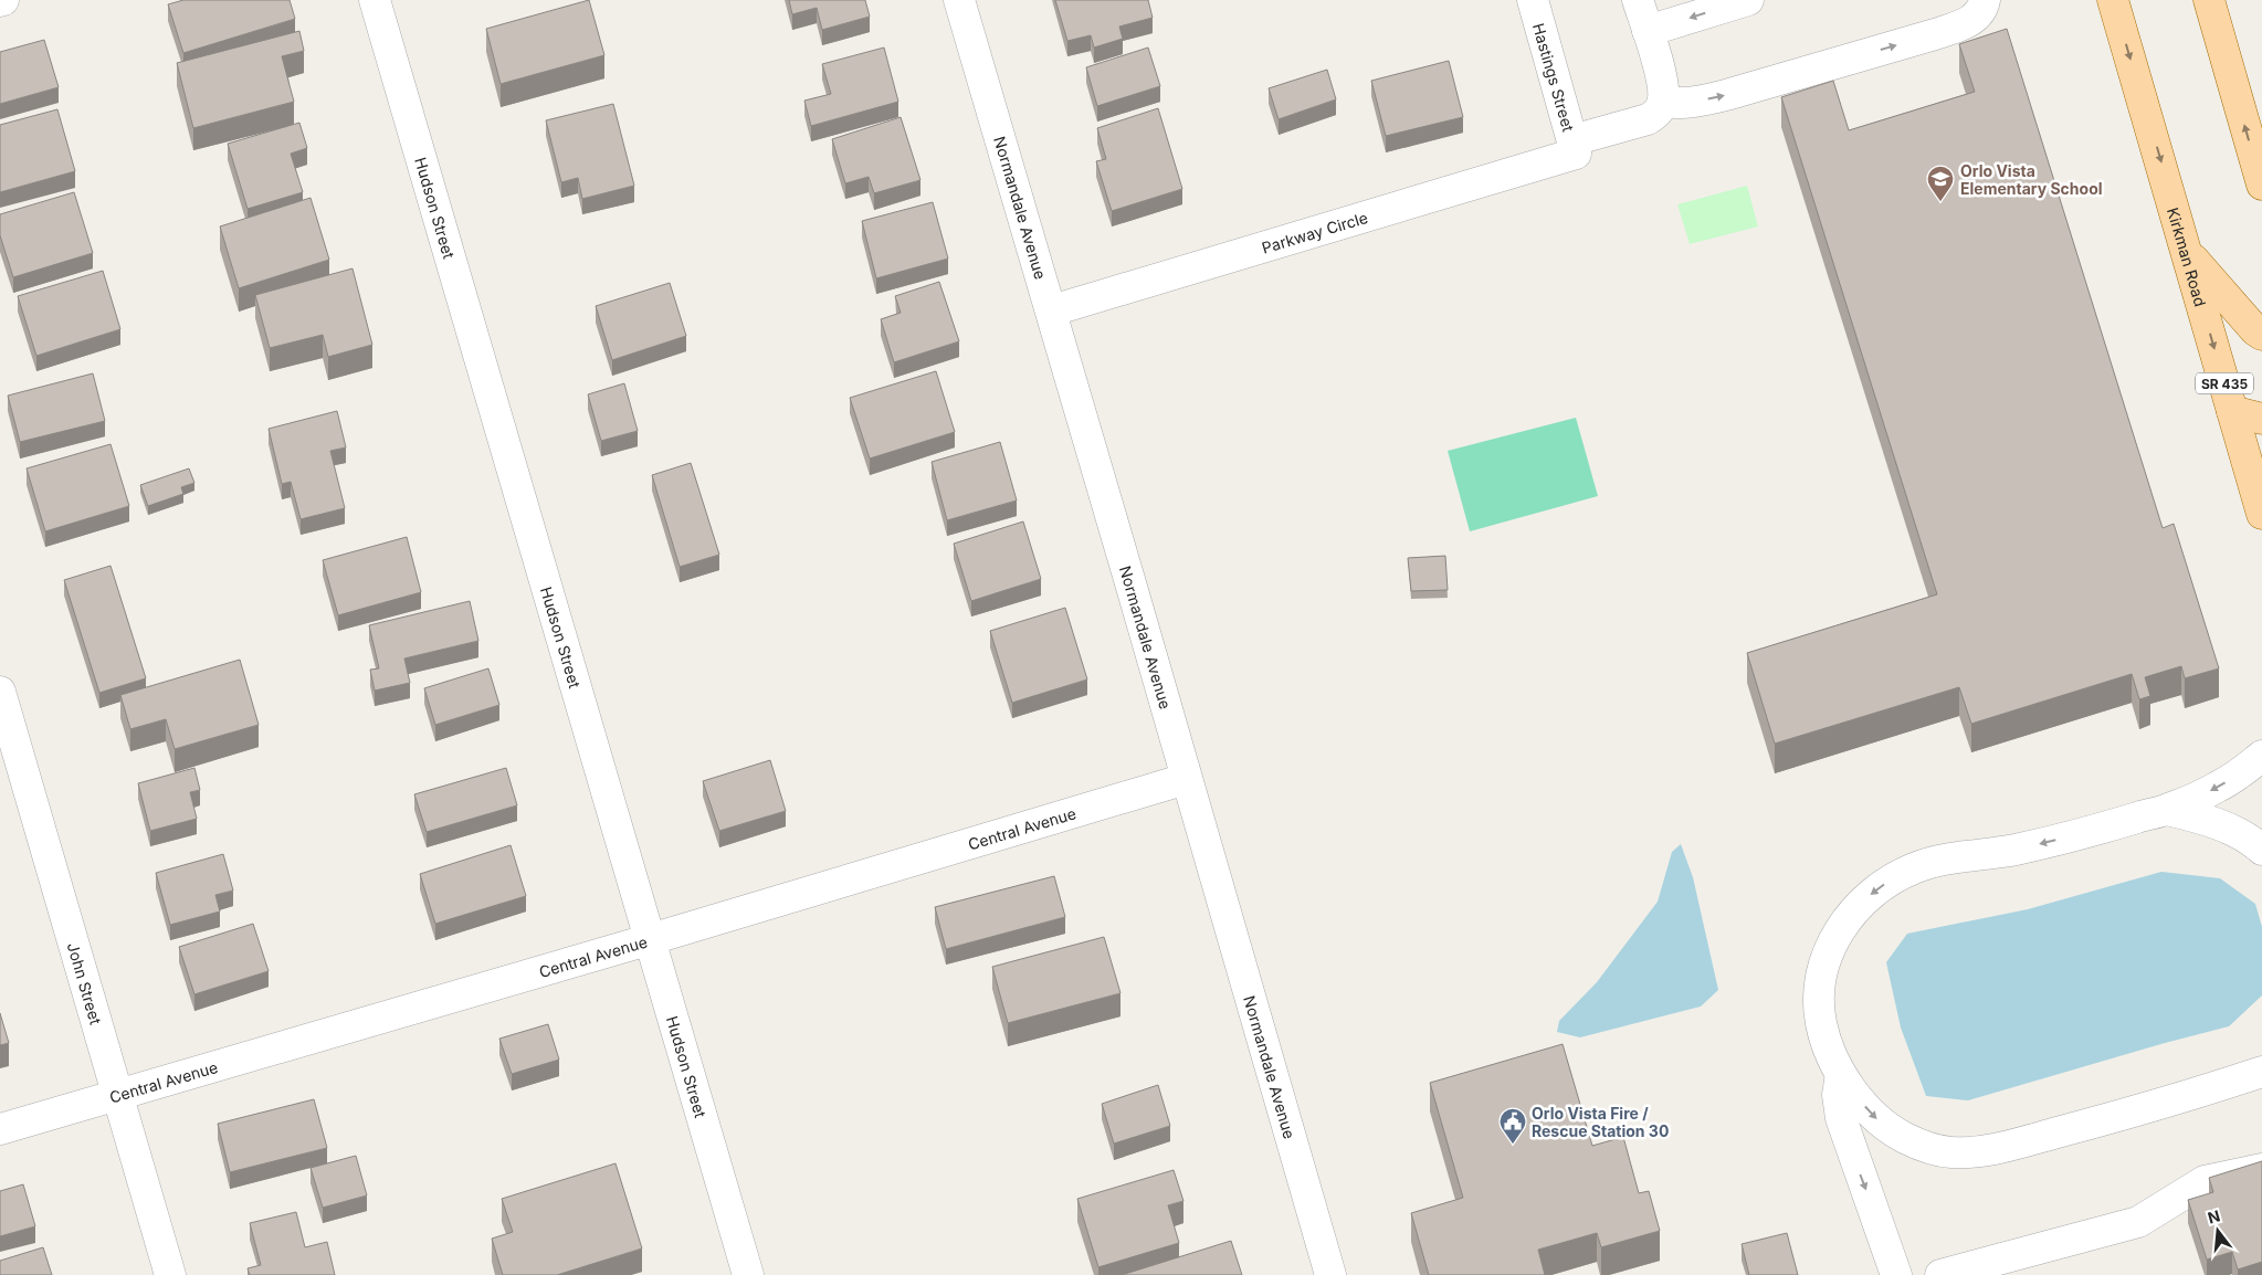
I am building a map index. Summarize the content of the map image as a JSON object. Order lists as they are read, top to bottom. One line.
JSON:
{"streets":{"main road":["Kirkman Road","SR 435"],"street":["Hastings Street","Hudson Street","Normandale Avenue","Parkway Circle","Central Avenue","John Street"]},"crossings":[["Hastings Street","Parkway Circle"],["Hudson Street","Central Avenue"],["Normandale Avenue","Parkway Circle"],["Normandale Avenue","Central Avenue"],["Central Avenue","John Street"]],"places":{"school or university":["Orlo Vista Elementary School"],"public building":["Orlo Vista Fire / Rescue Station 30"]},"north":"top"}
